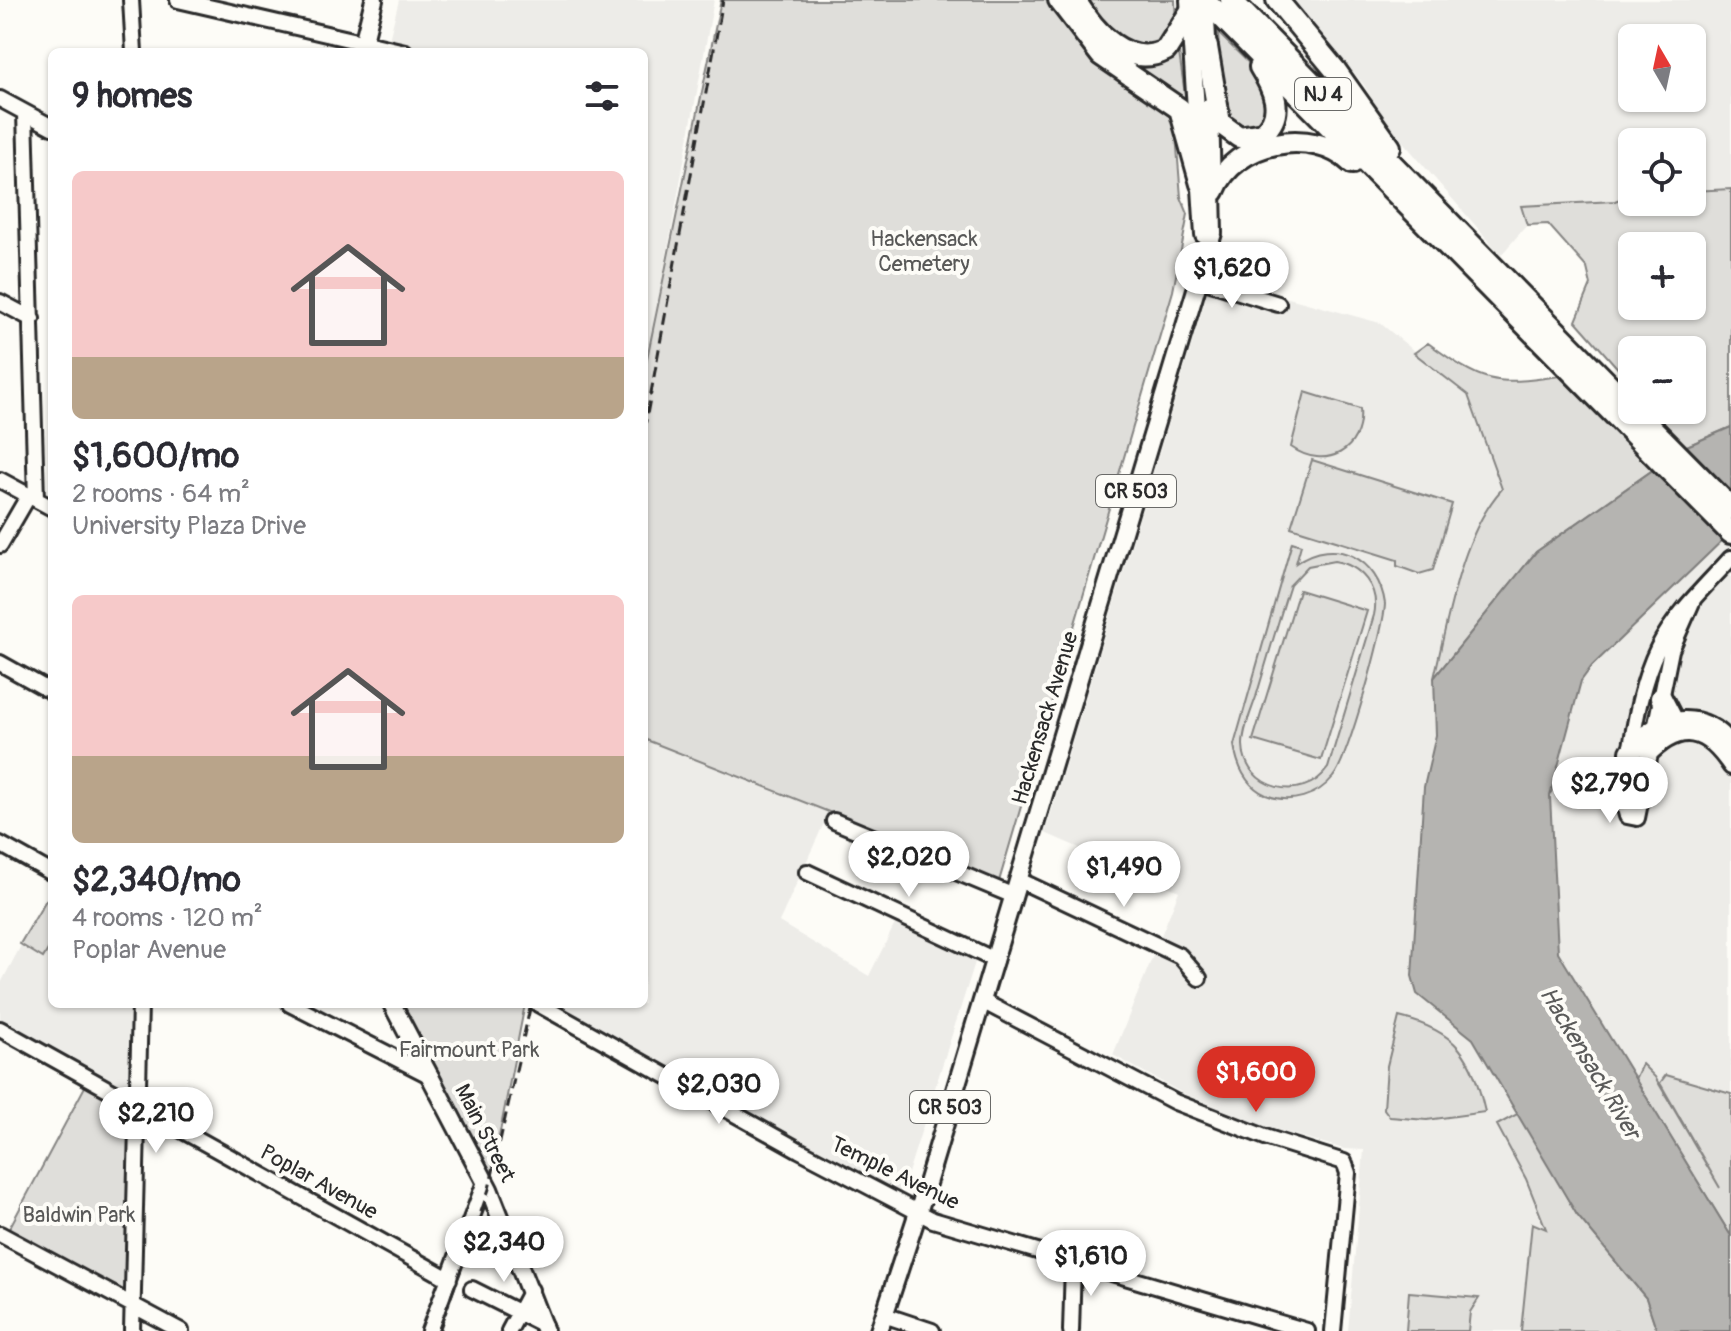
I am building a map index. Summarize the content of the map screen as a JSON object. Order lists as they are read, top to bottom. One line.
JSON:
{"streets":{"highway":["NJ 4"],"main road":["CR 503","Hackensack Avenue","Main Street"],"street":["Temple Avenue","Poplar Avenue"]},"crossings":[["NJ 4","Hackensack Avenue"],["Hackensack Avenue","Temple Avenue"]],"water":["Hackensack River"],"parks":["Hackensack Cemetery","Fairmount Park","Baldwin Park"],"north":"top","page":{"map_buttons":["+","−"],"heading":"9 homes","list":[{"name":"$1,600/mo","note":"2 rooms · 64 m² · University Plaza Drive"},{"name":"$2,340/mo","note":"4 rooms · 120 m² · Poplar Avenue"}],"price":["$1,620","$2,790","$2,020","$1,490","$1,600","$2,030","$2,210","$2,340","$1,610"]}}
